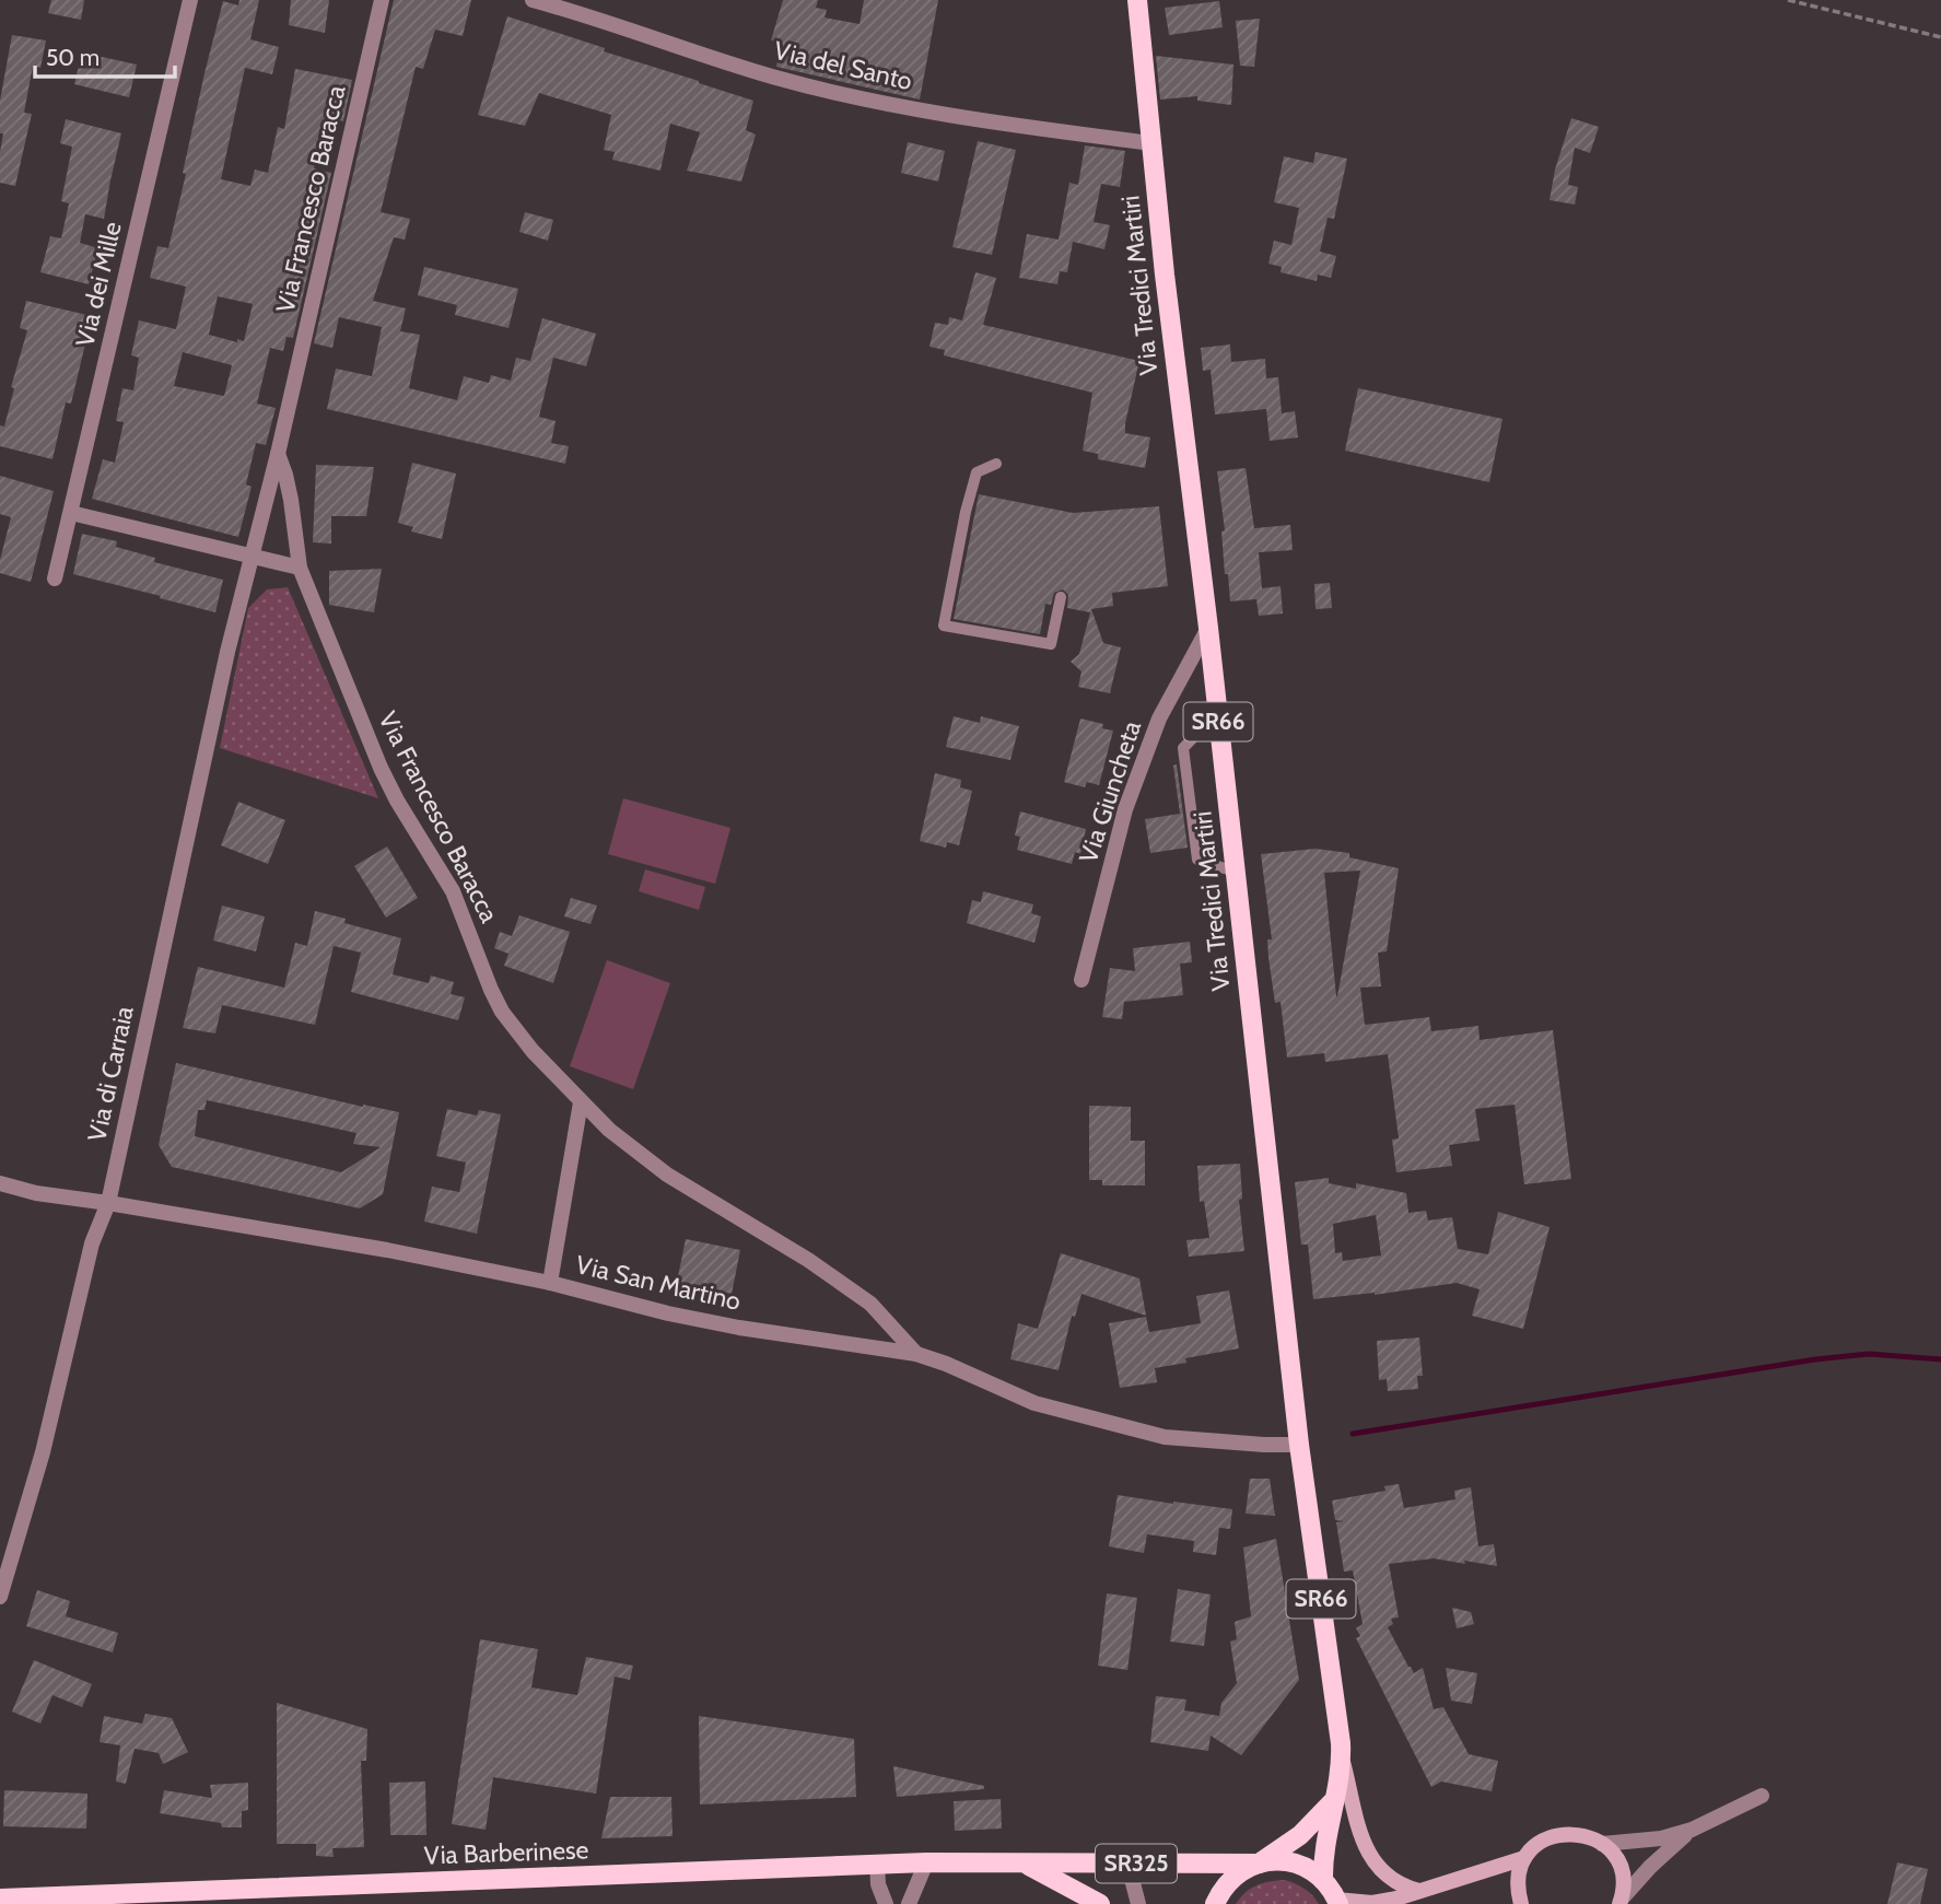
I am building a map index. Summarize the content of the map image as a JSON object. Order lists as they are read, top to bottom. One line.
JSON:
{"streets":{"main road":["Via Tredici Martiri","SR66","Via Barberinese","SR325"],"street":["Via del Santo","Via Francesco Baracca","Via dei Mille","Via Giuncheta","Via di Carraia","Via San Martino"]},"crossings":[["Via del Santo","Via Tredici Martiri"],["Via Francesco Baracca","Via di Carraia"],["Via Francesco Baracca","Via San Martino"],["Via Tredici Martiri","Via Giuncheta"],["Via Tredici Martiri","Via San Martino"],["Via Tredici Martiri","Via Barberinese"],["Via di Carraia","Via San Martino"]],"scale_bar":"50 m"}
